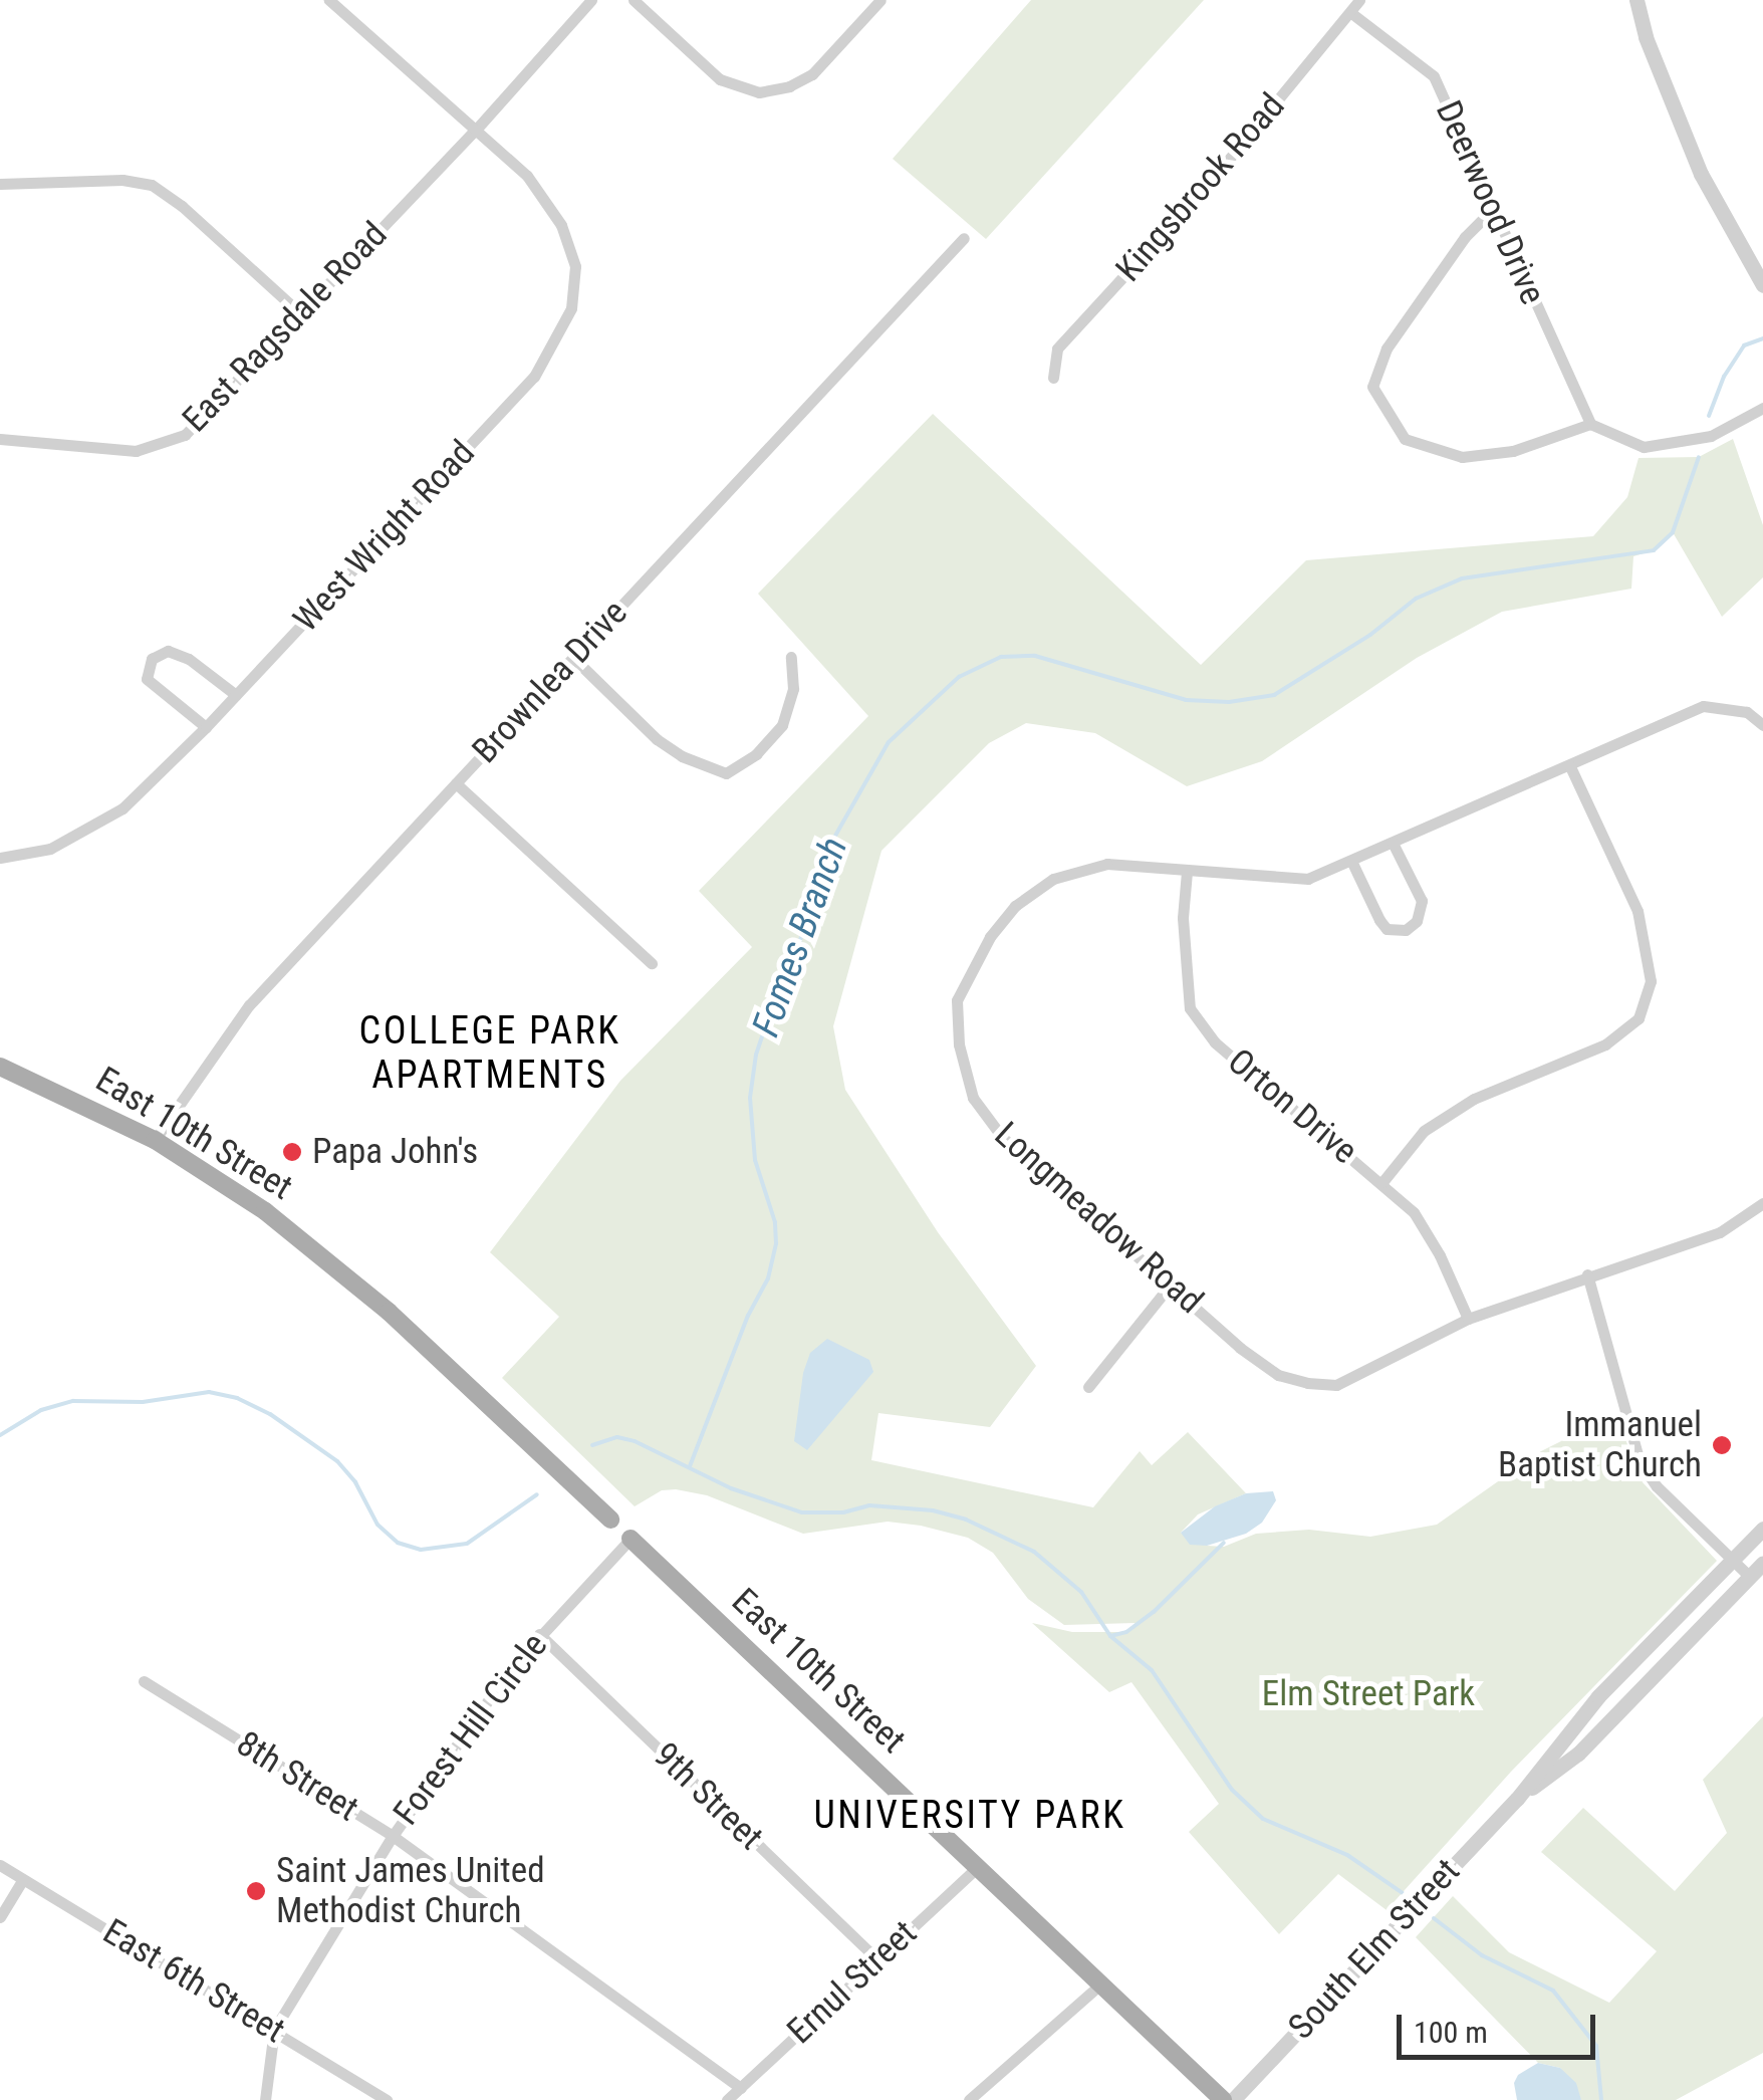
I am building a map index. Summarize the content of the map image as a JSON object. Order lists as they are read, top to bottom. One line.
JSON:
{"streets":{"main road":["East 10th Street"],"street":["Kingsbrook Road","Deerwood Drive","East Ragsdale Road","West Wright Road","Brownlea Drive","Orton Drive","Longmeadow Road","Forest Hill Circle","8th Street","9th Street","South Elm Street","East 6th Street","Ernul Street"]},"crossings":[["Kingsbrook Road","Deerwood Drive"],["East Ragsdale Road","West Wright Road"],["Brownlea Drive","East 10th Street"],["Orton Drive","Longmeadow Road"],["East 10th Street","Forest Hill Circle"],["East 10th Street","Ernul Street"],["Forest Hill Circle","8th Street"],["Forest Hill Circle","9th Street"],["Forest Hill Circle","East 6th Street"],["8th Street","Ernul Street"],["9th Street","Ernul Street"]],"districts":["COLLEGE PARK APARTMENTS","UNIVERSITY PARK"],"water":["Fomes Branch"],"parks":["Elm Street Park"],"places":["Papa John's","Immanuel Baptist Church","Saint James United Methodist Church"],"scale_bar":"100 m"}
